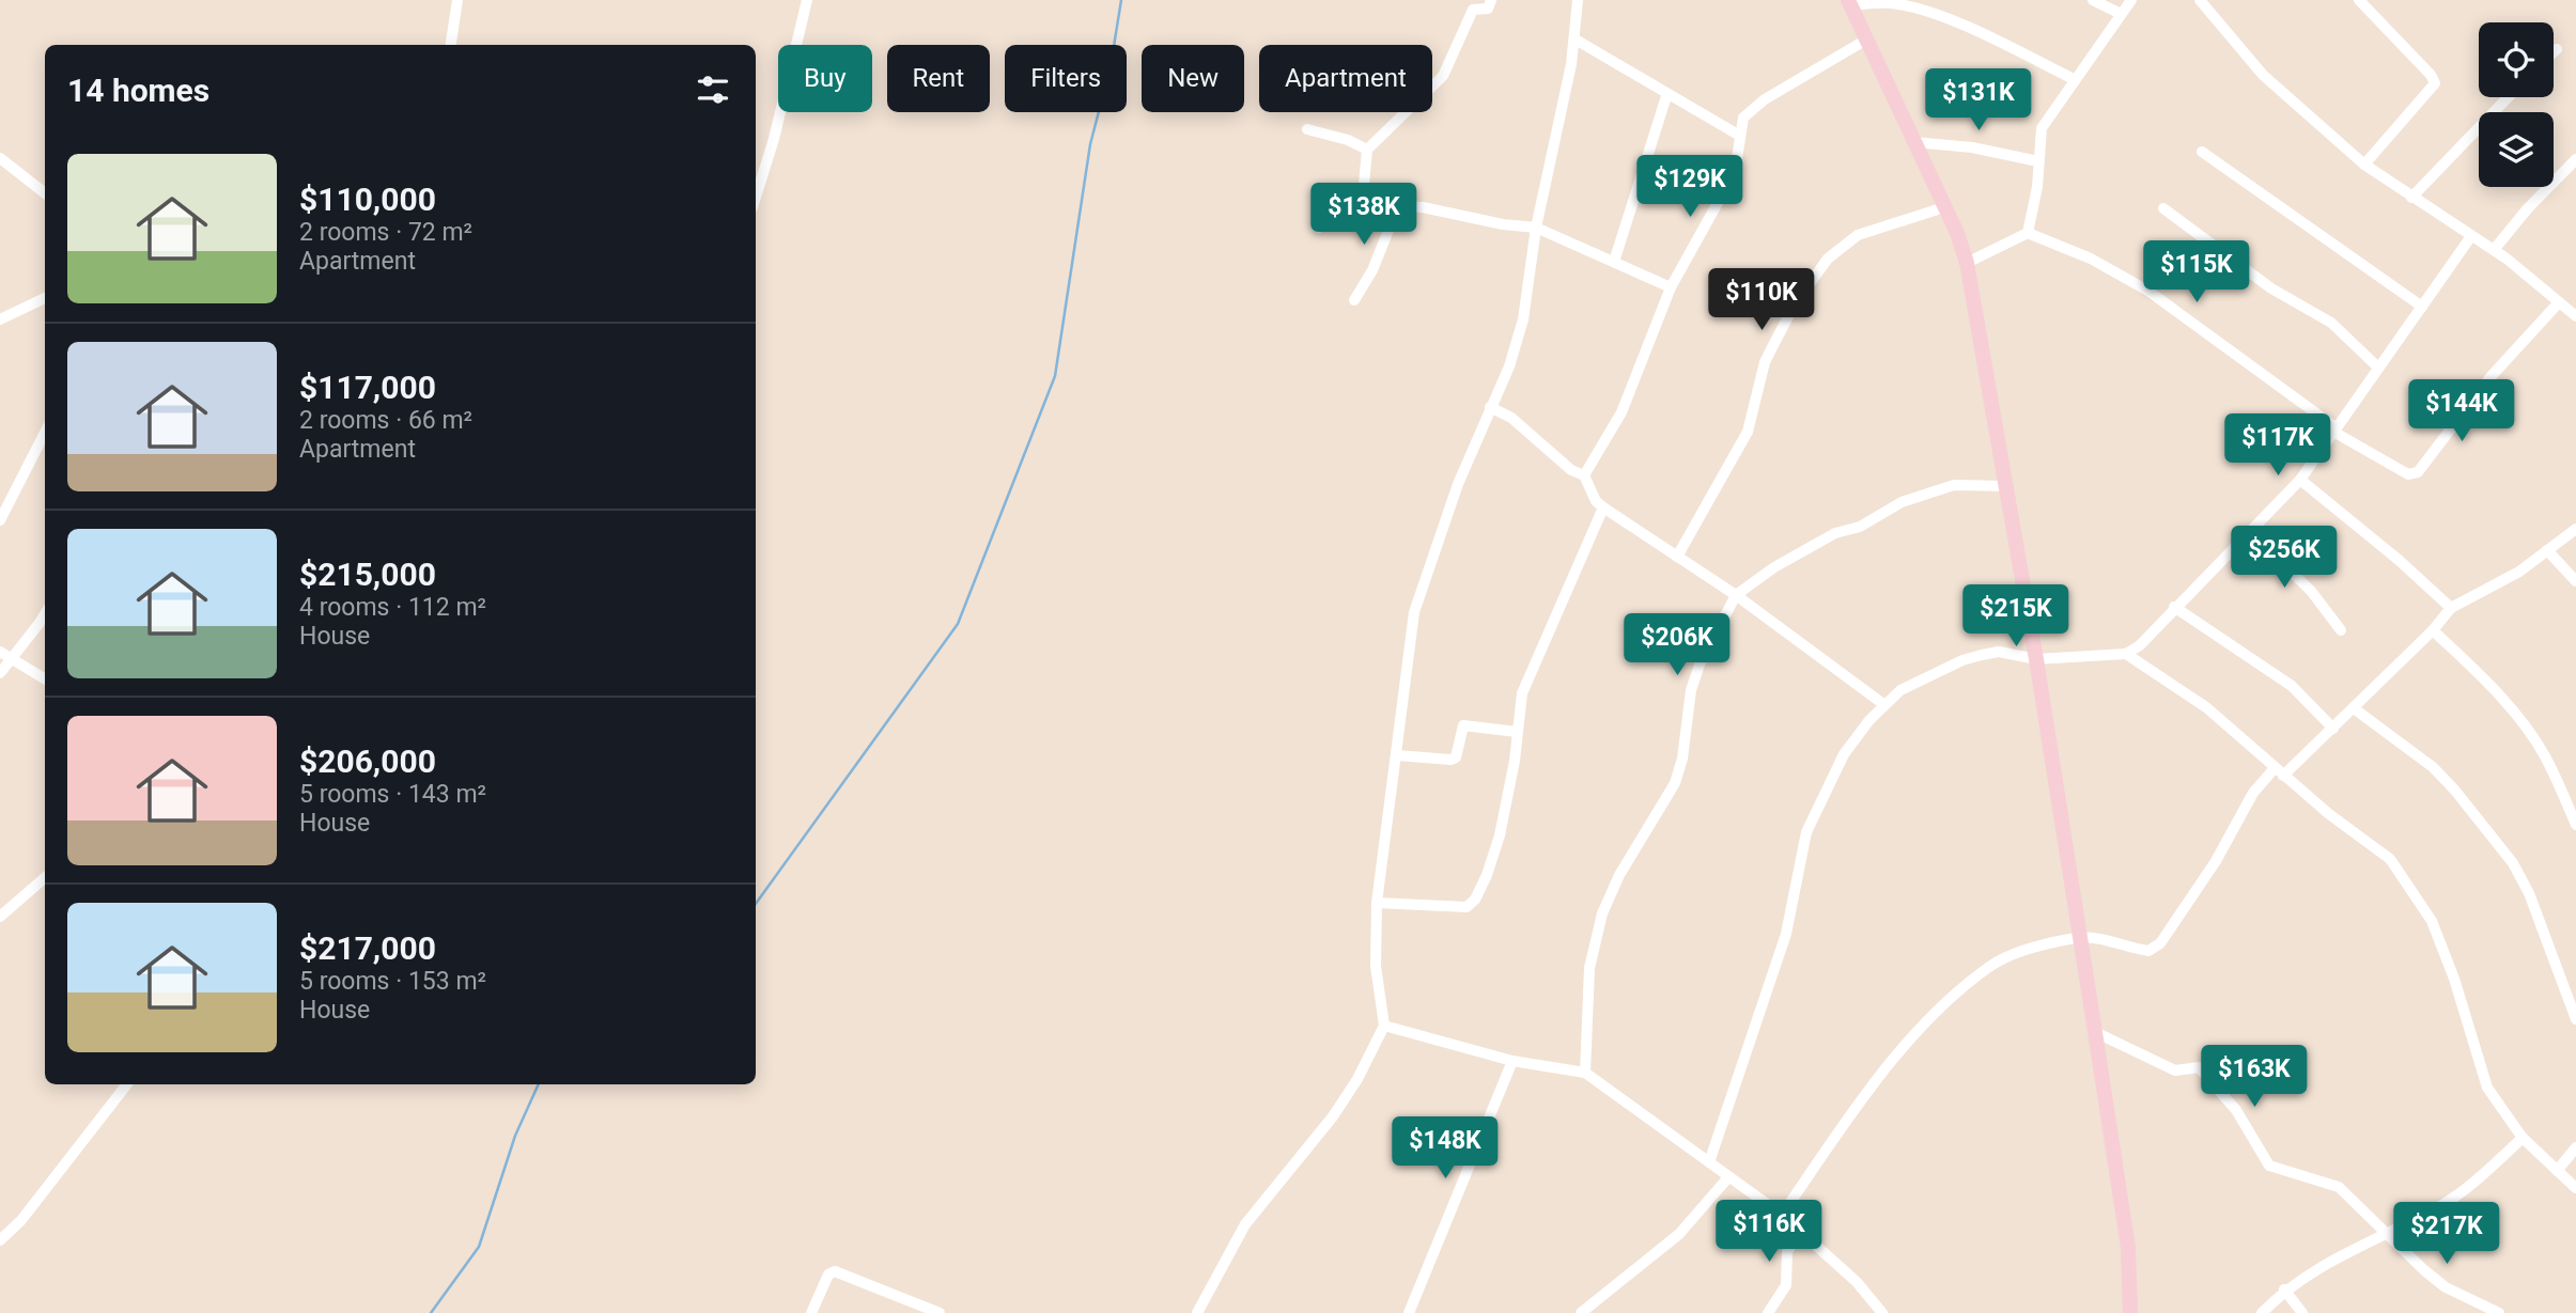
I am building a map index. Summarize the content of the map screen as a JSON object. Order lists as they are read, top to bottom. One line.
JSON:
{"page":{"chip":["Buy","Rent","Filters","New","Apartment"],"heading":"14 homes","price":["$131K","$129K","$138K","$115K","$110K","$144K","$117K","$256K","$215K","$206K","$163K","$148K","$116K","$217K"],"list":[{"name":"$110,000","note":"2 rooms · 72 m² · Apartment"},{"name":"$117,000","note":"2 rooms · 66 m² · Apartment"},{"name":"$215,000","note":"4 rooms · 112 m² · House"},{"name":"$206,000","note":"5 rooms · 143 m² · House"},{"name":"$217,000","note":"5 rooms · 153 m² · House"}]}}
